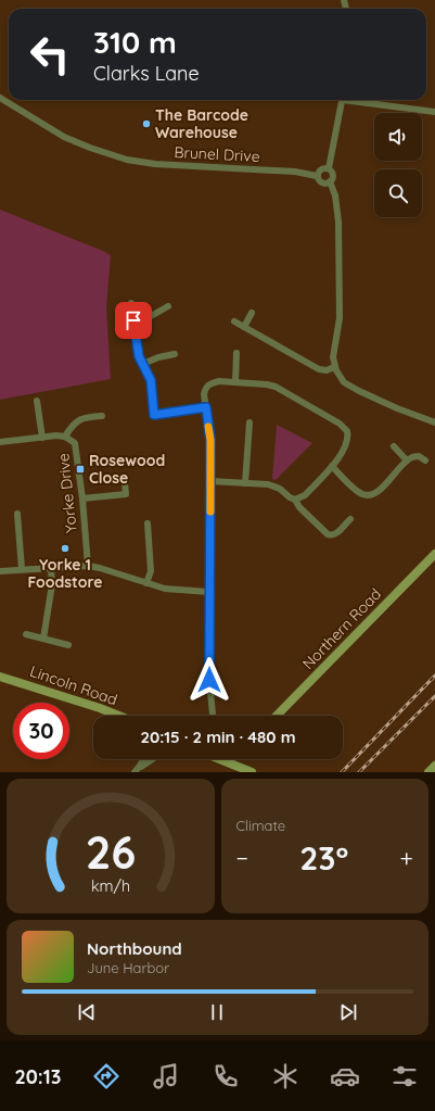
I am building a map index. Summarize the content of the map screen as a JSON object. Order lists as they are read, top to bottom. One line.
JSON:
{"streets":{"street":["Brunel Drive","Yorke Drive","Northern Road","Lincoln Road"]},"places":{"other":["The Barcode Warehouse","Yorke 1 Foodstore"],"transit":["Rosewood Close"]},"page":{"turn":["310 m","Clarks Lane"],"limit":"30","trip":"20:15 · 2 min · 480 m","tile":"Climate","heat":["−","23°","+"],"song":["Northbound","June Harbor"],"tabs":"20:13","gauge":["26","km/h"]}}
